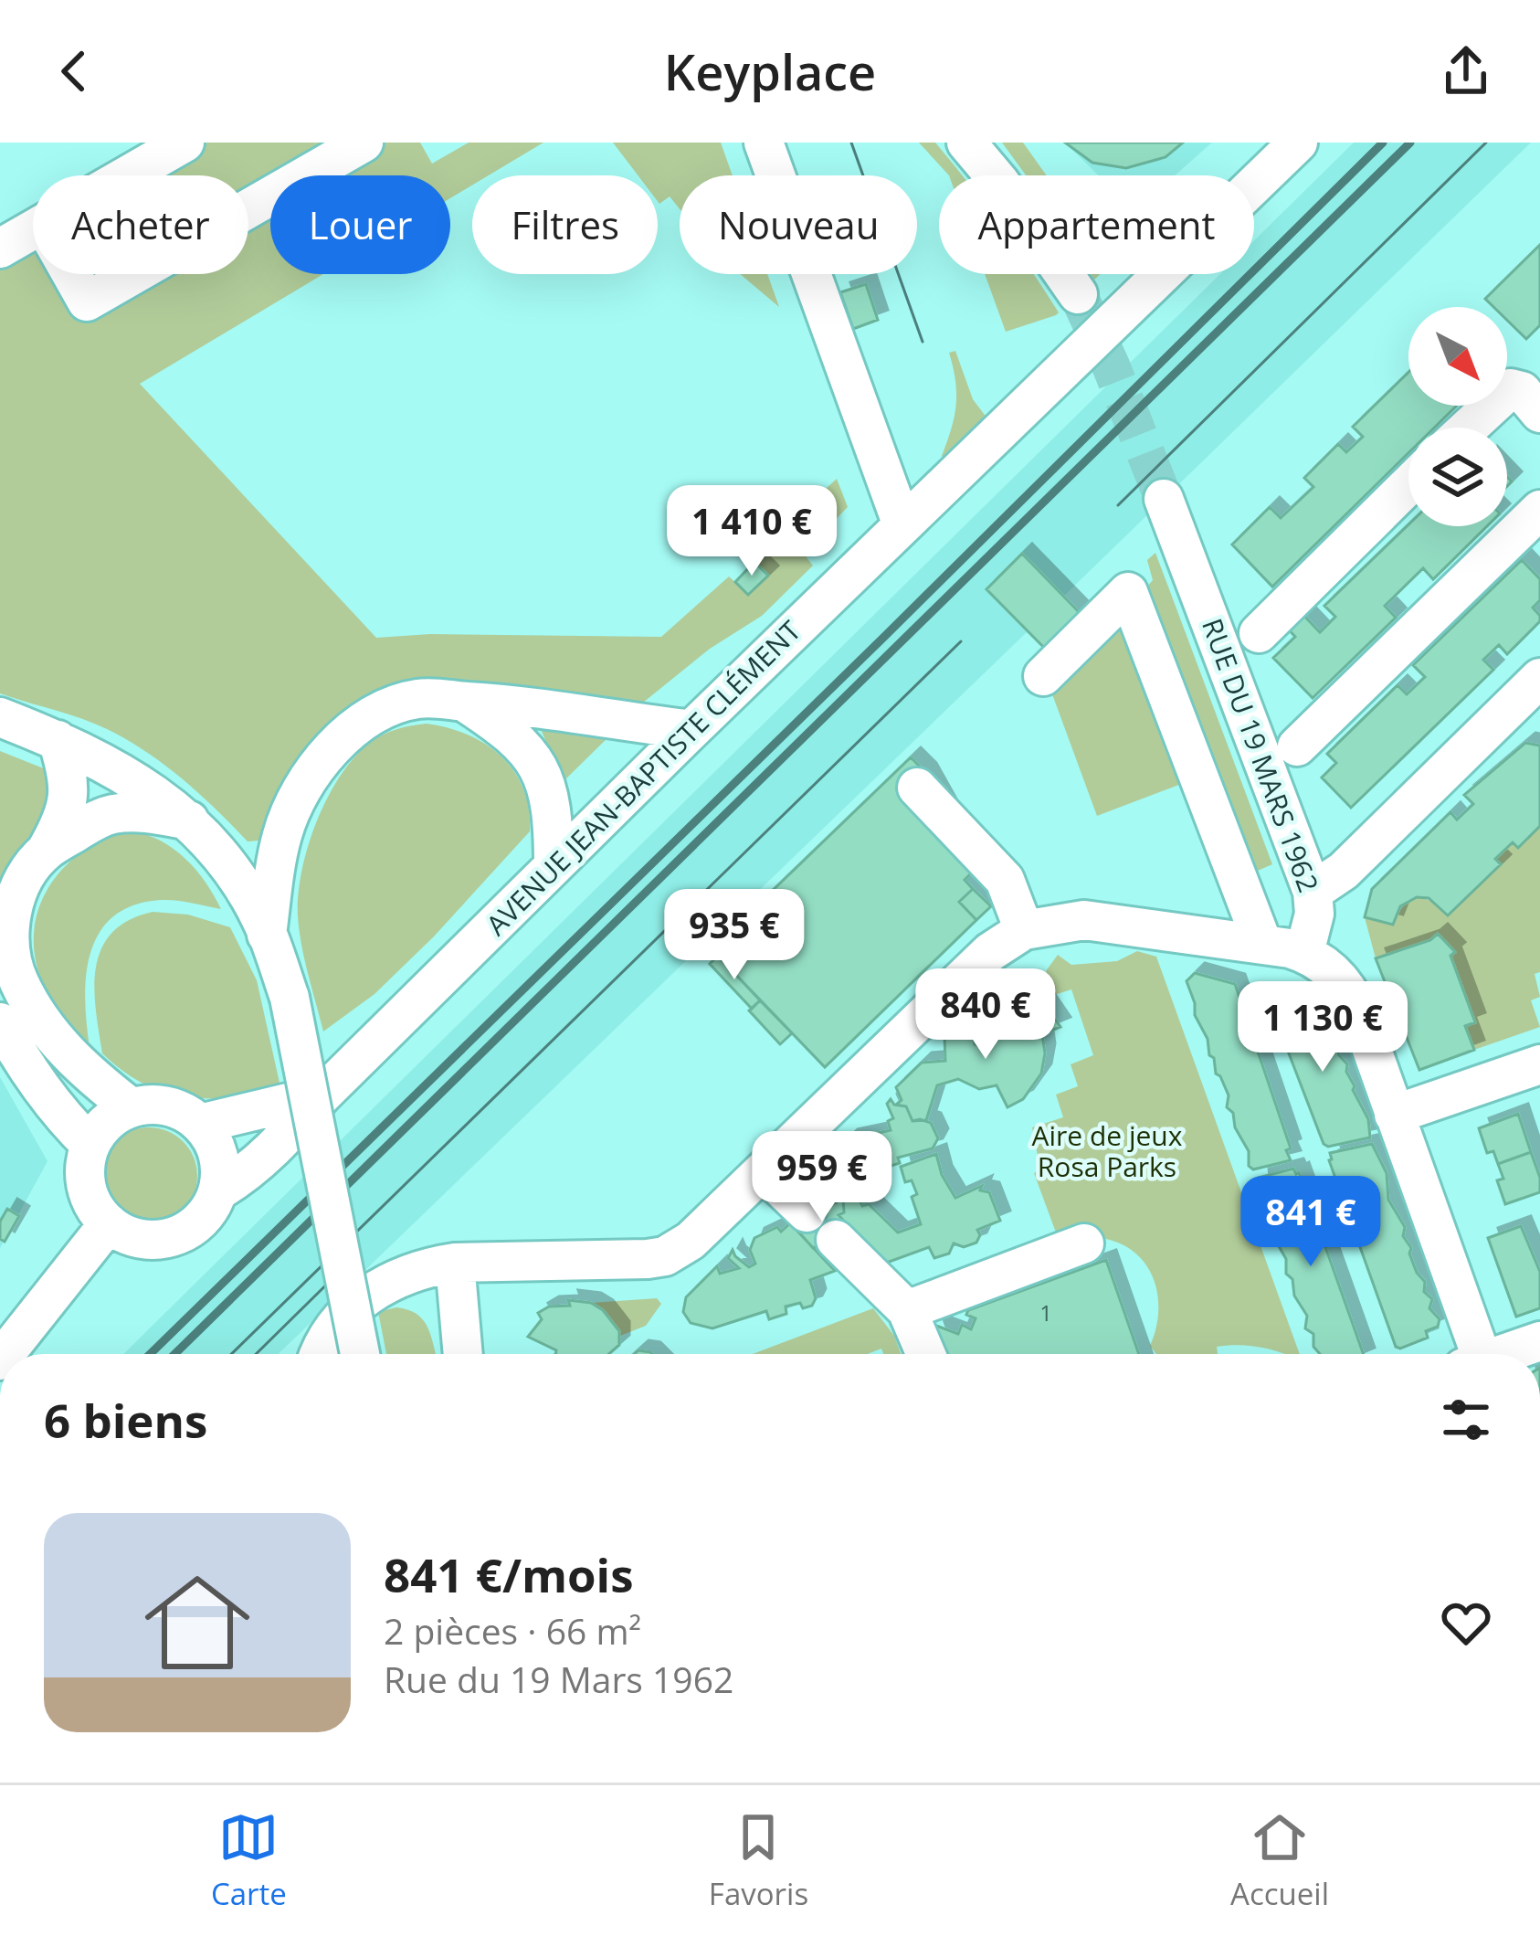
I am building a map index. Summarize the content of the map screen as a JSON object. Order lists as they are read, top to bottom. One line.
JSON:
{"streets":{"street":["RUE DU 19 MARS 1962","AVENUE JEAN-BAPTISTE CLÉMENT"]},"parks":["Aire de jeux Rosa Parks"],"house_numbers":["1"],"north":"bottom right","page":{"header":"Keyplace","chip":["Acheter","Louer","Filtres","Nouveau","Appartement"],"price":["1 410 €","935 €","840 €","1 130 €","959 €","841 €"],"heading":"6 biens","list":[{"name":"841 €/mois","note":"2 pièces · 66 m² · Rue du 19 Mars 1962"}],"tabs":["Carte","Favoris","Accueil"]}}
